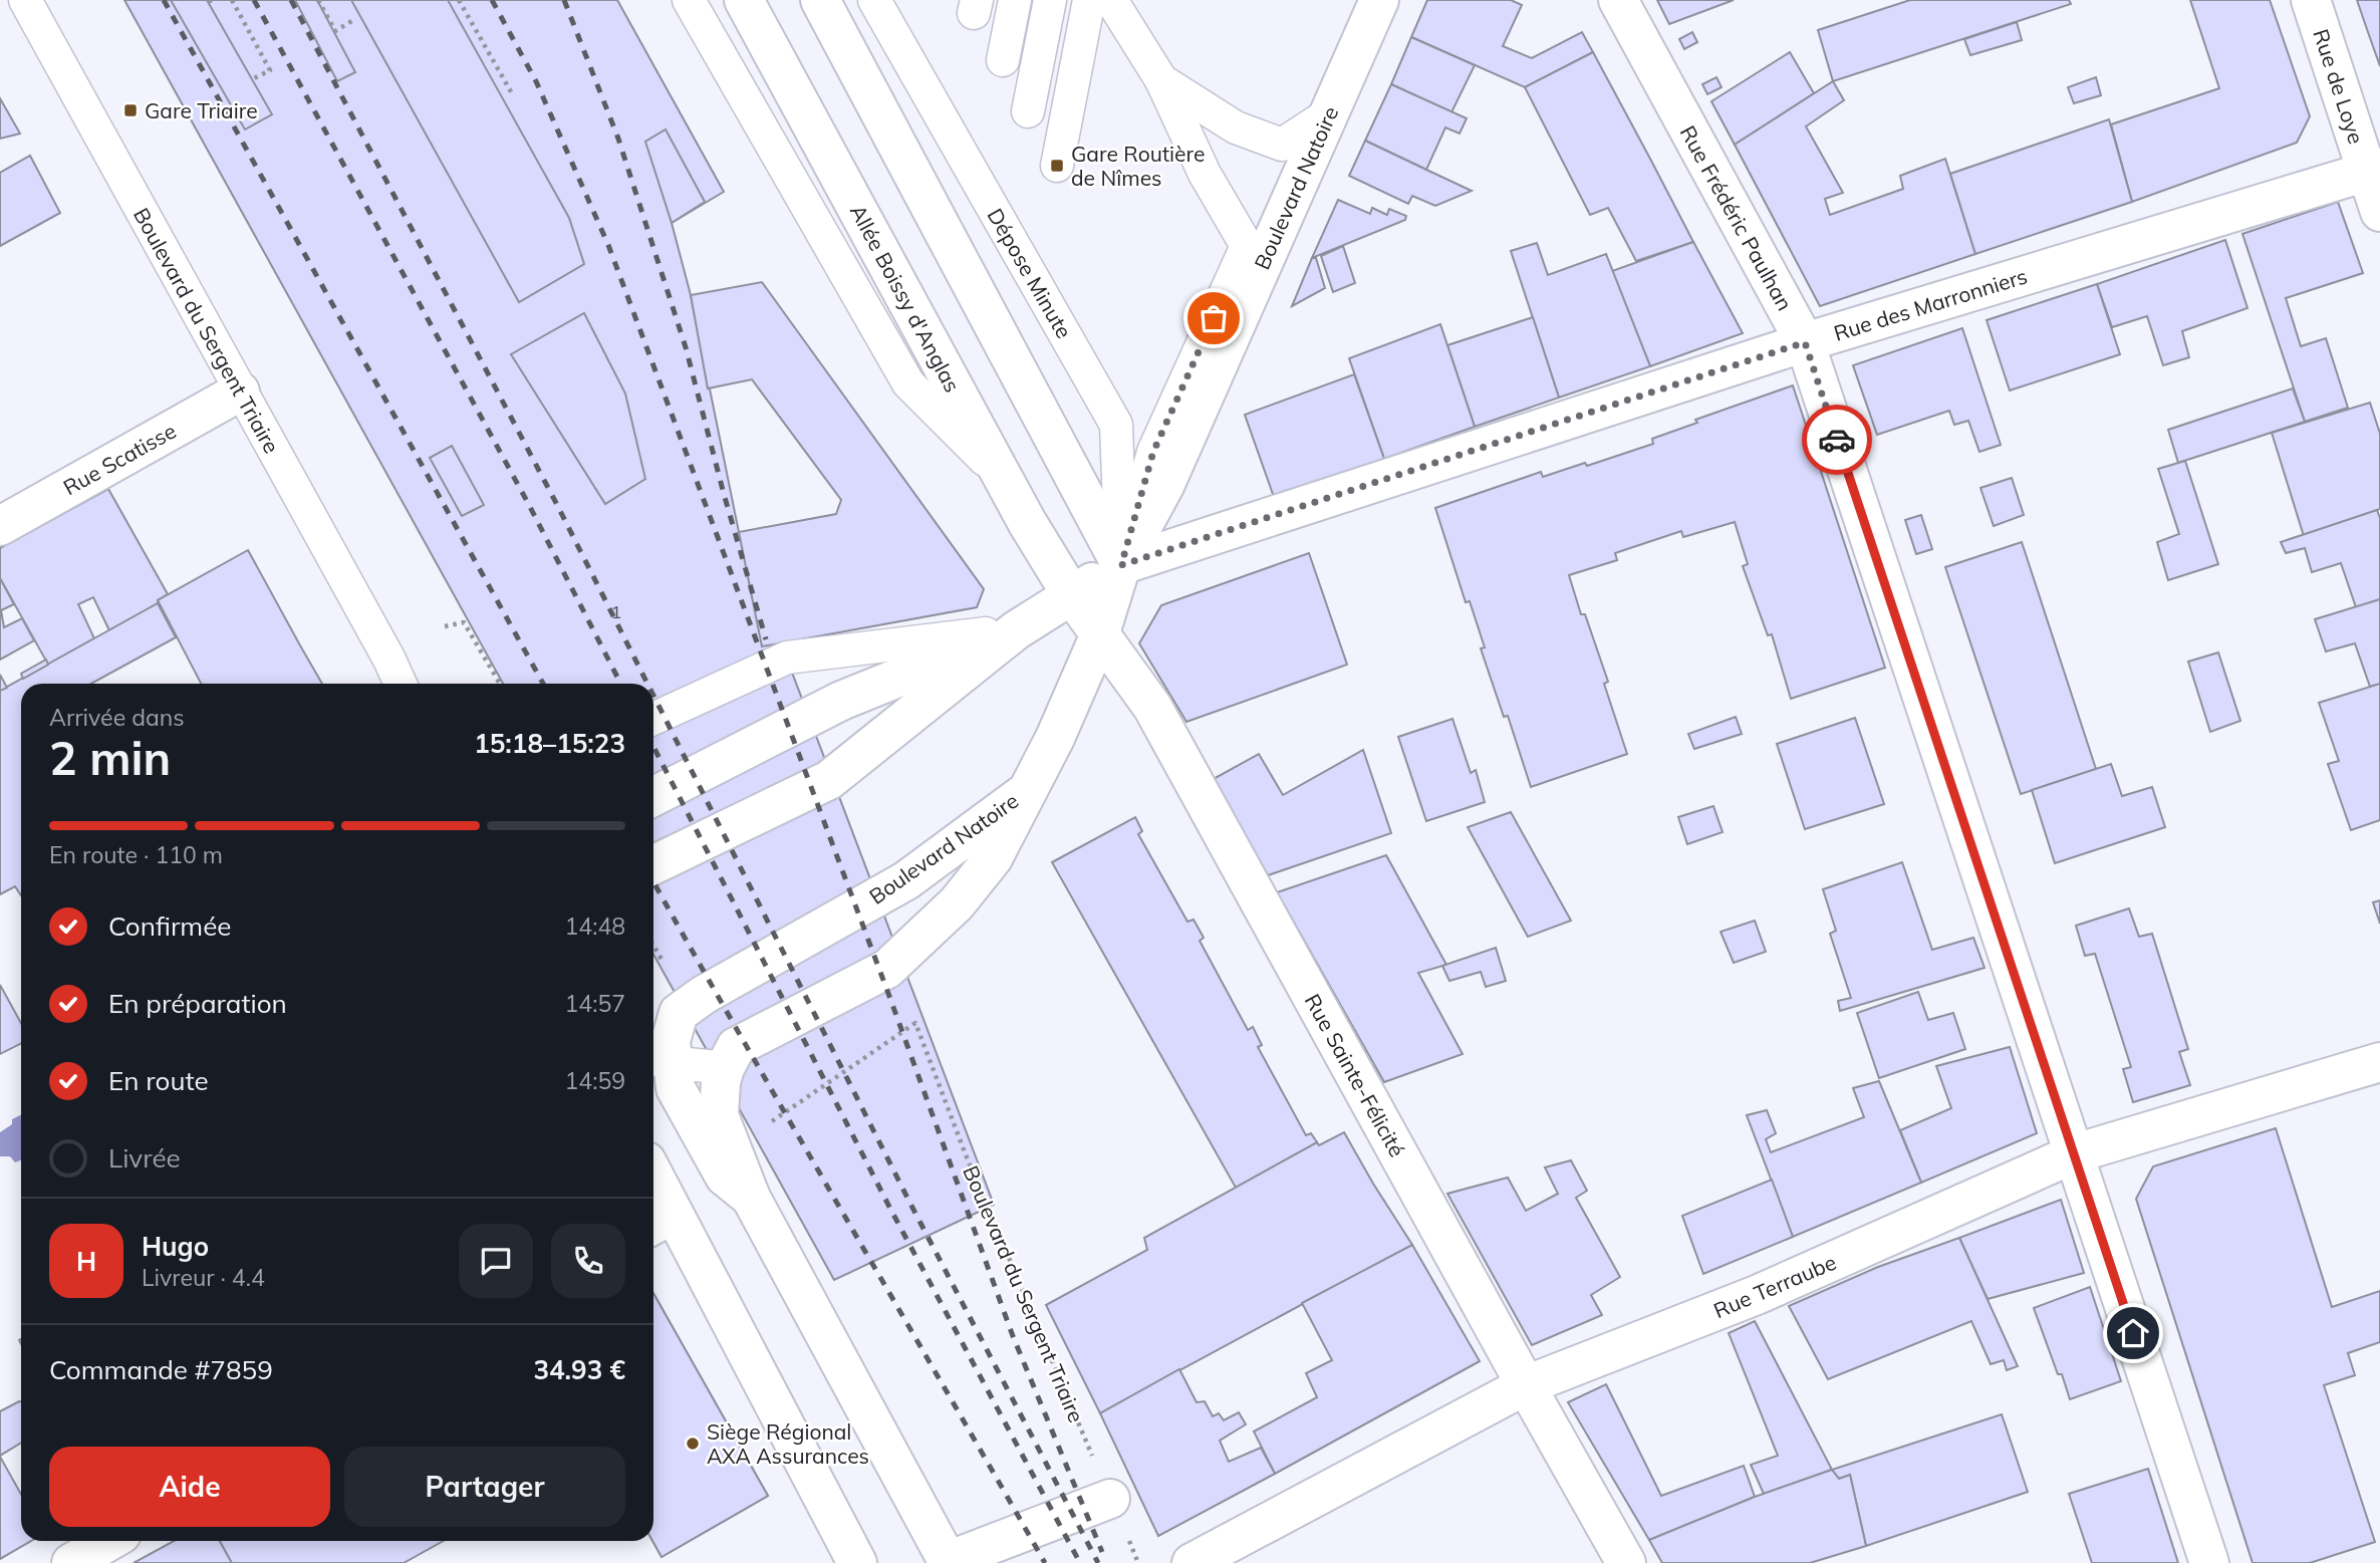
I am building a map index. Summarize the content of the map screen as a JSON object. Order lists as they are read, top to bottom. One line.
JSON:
{"streets":{"street":["Rue de Loye","Boulevard Natoire","Rue Frédéric Paulhan","Allée Boissy d'Anglas","Rue des Marronniers","Rue Scatisse","Rue Sainte-Félicité","Rue Terraube"],"lane":["Dépose Minute","Boulevard du Sergent Triaire"]},"crossings":[["Rue de Loye","Rue des Marronniers"],["Boulevard Natoire","Dépose Minute"],["Boulevard Natoire","Rue des Marronniers"],["Boulevard Natoire","Rue Sainte-Félicité"],["Rue Frédéric Paulhan","Rue des Marronniers"],["Rue Frédéric Paulhan","Rue Terraube"],["Dépose Minute","Rue des Marronniers"],["Allée Boissy d'Anglas","Rue Sainte-Félicité"],["Boulevard du Sergent Triaire","Rue Scatisse"],["Rue Sainte-Félicité","Rue Terraube"]],"places":{"transit":["Gare Triaire","Gare Routière de Nîmes"],"other":["Siège Régional AXA Assurances"]},"house_numbers":["1"],"page":{"heading":["2 min","Arrivée dans","15:18–15:23"],"panel":["Hugo","Livreur · 4.4","Commande #7859","34.93 €"],"bar":"En route · 110 m","list":[["Confirmée","14:48"],["En préparation","14:57"],["En route","14:59"],"Livrée"],"round":"H","buttons":["Aide","Partager"]}}
